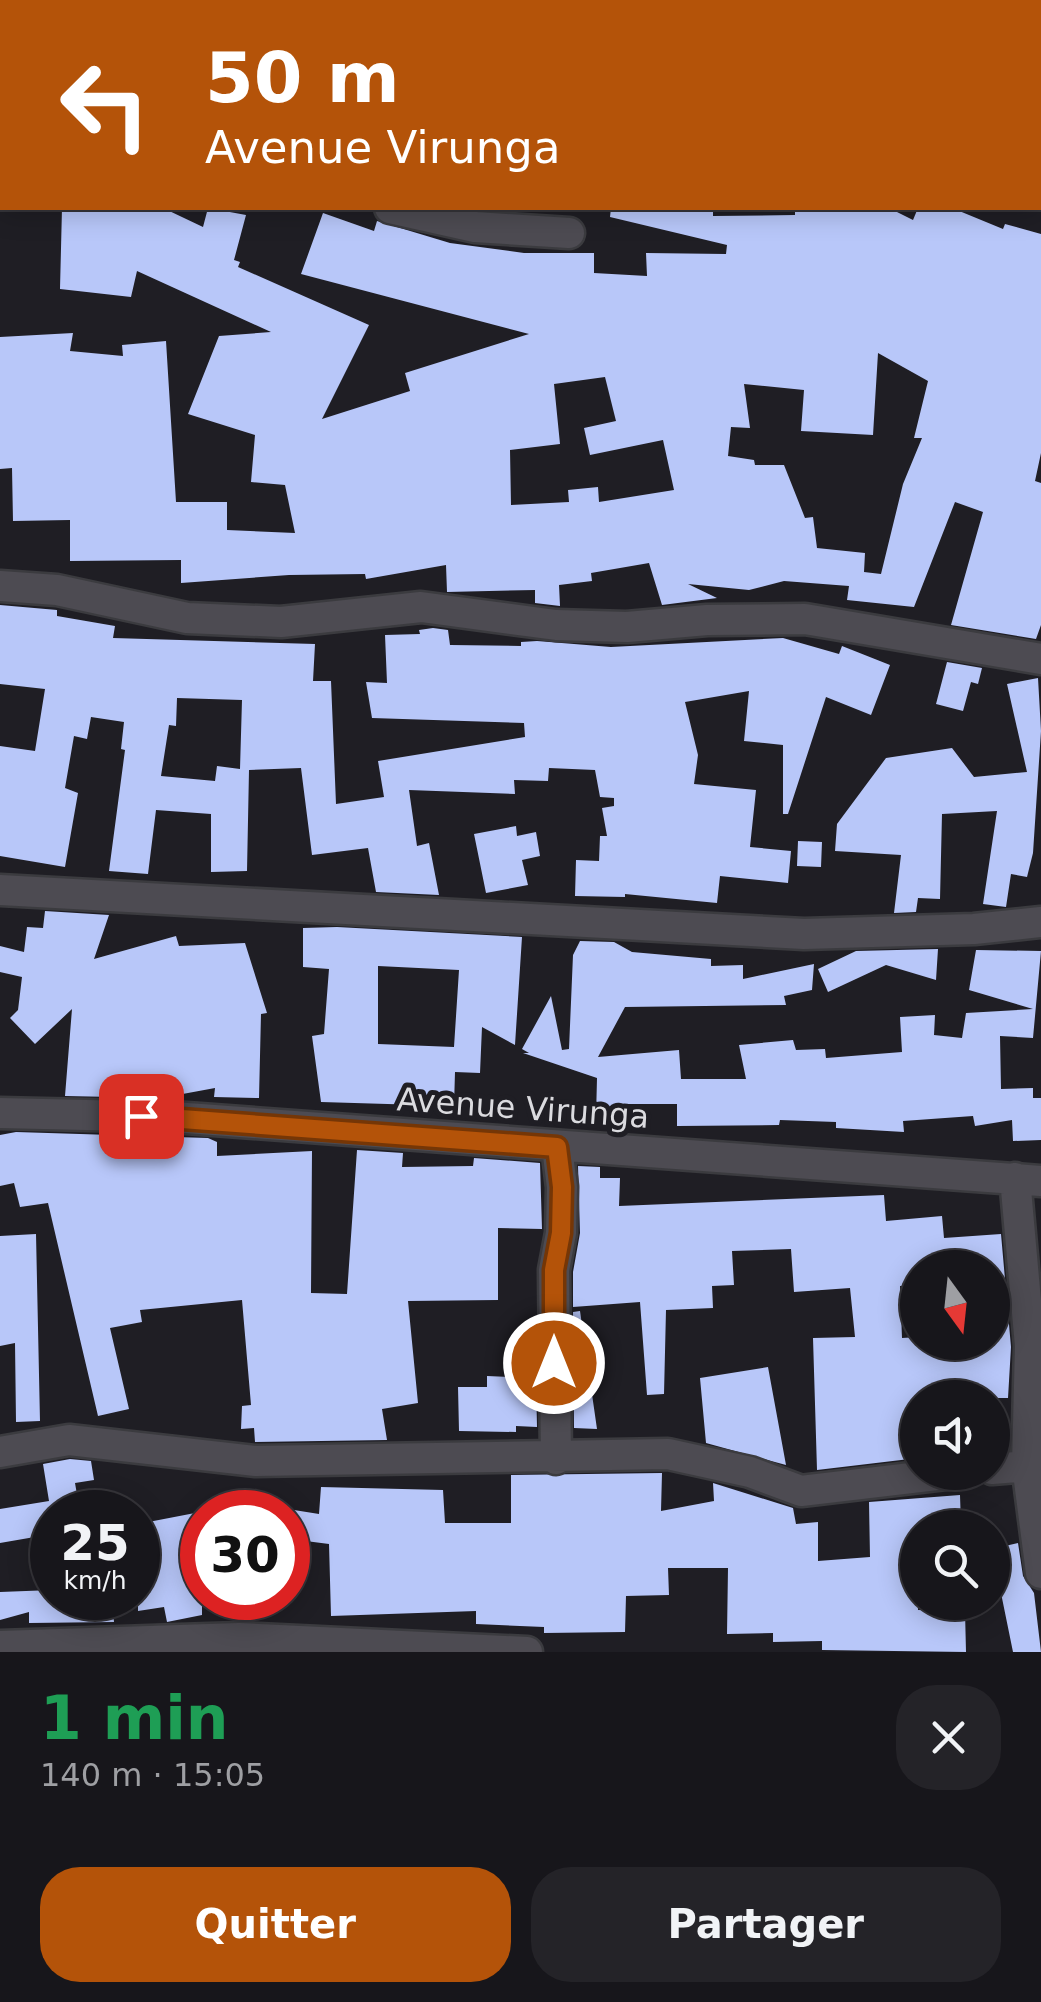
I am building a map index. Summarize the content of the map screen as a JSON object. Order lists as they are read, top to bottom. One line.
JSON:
{"streets":{"street":["Avenue Virunga"]},"north":"bottom","page":{"turn":["50 m","Avenue Virunga"],"speed":"25 km/h","limit":"30","heading":["1 min","140 m · 15:05"],"buttons":["Quitter","Partager"]}}
